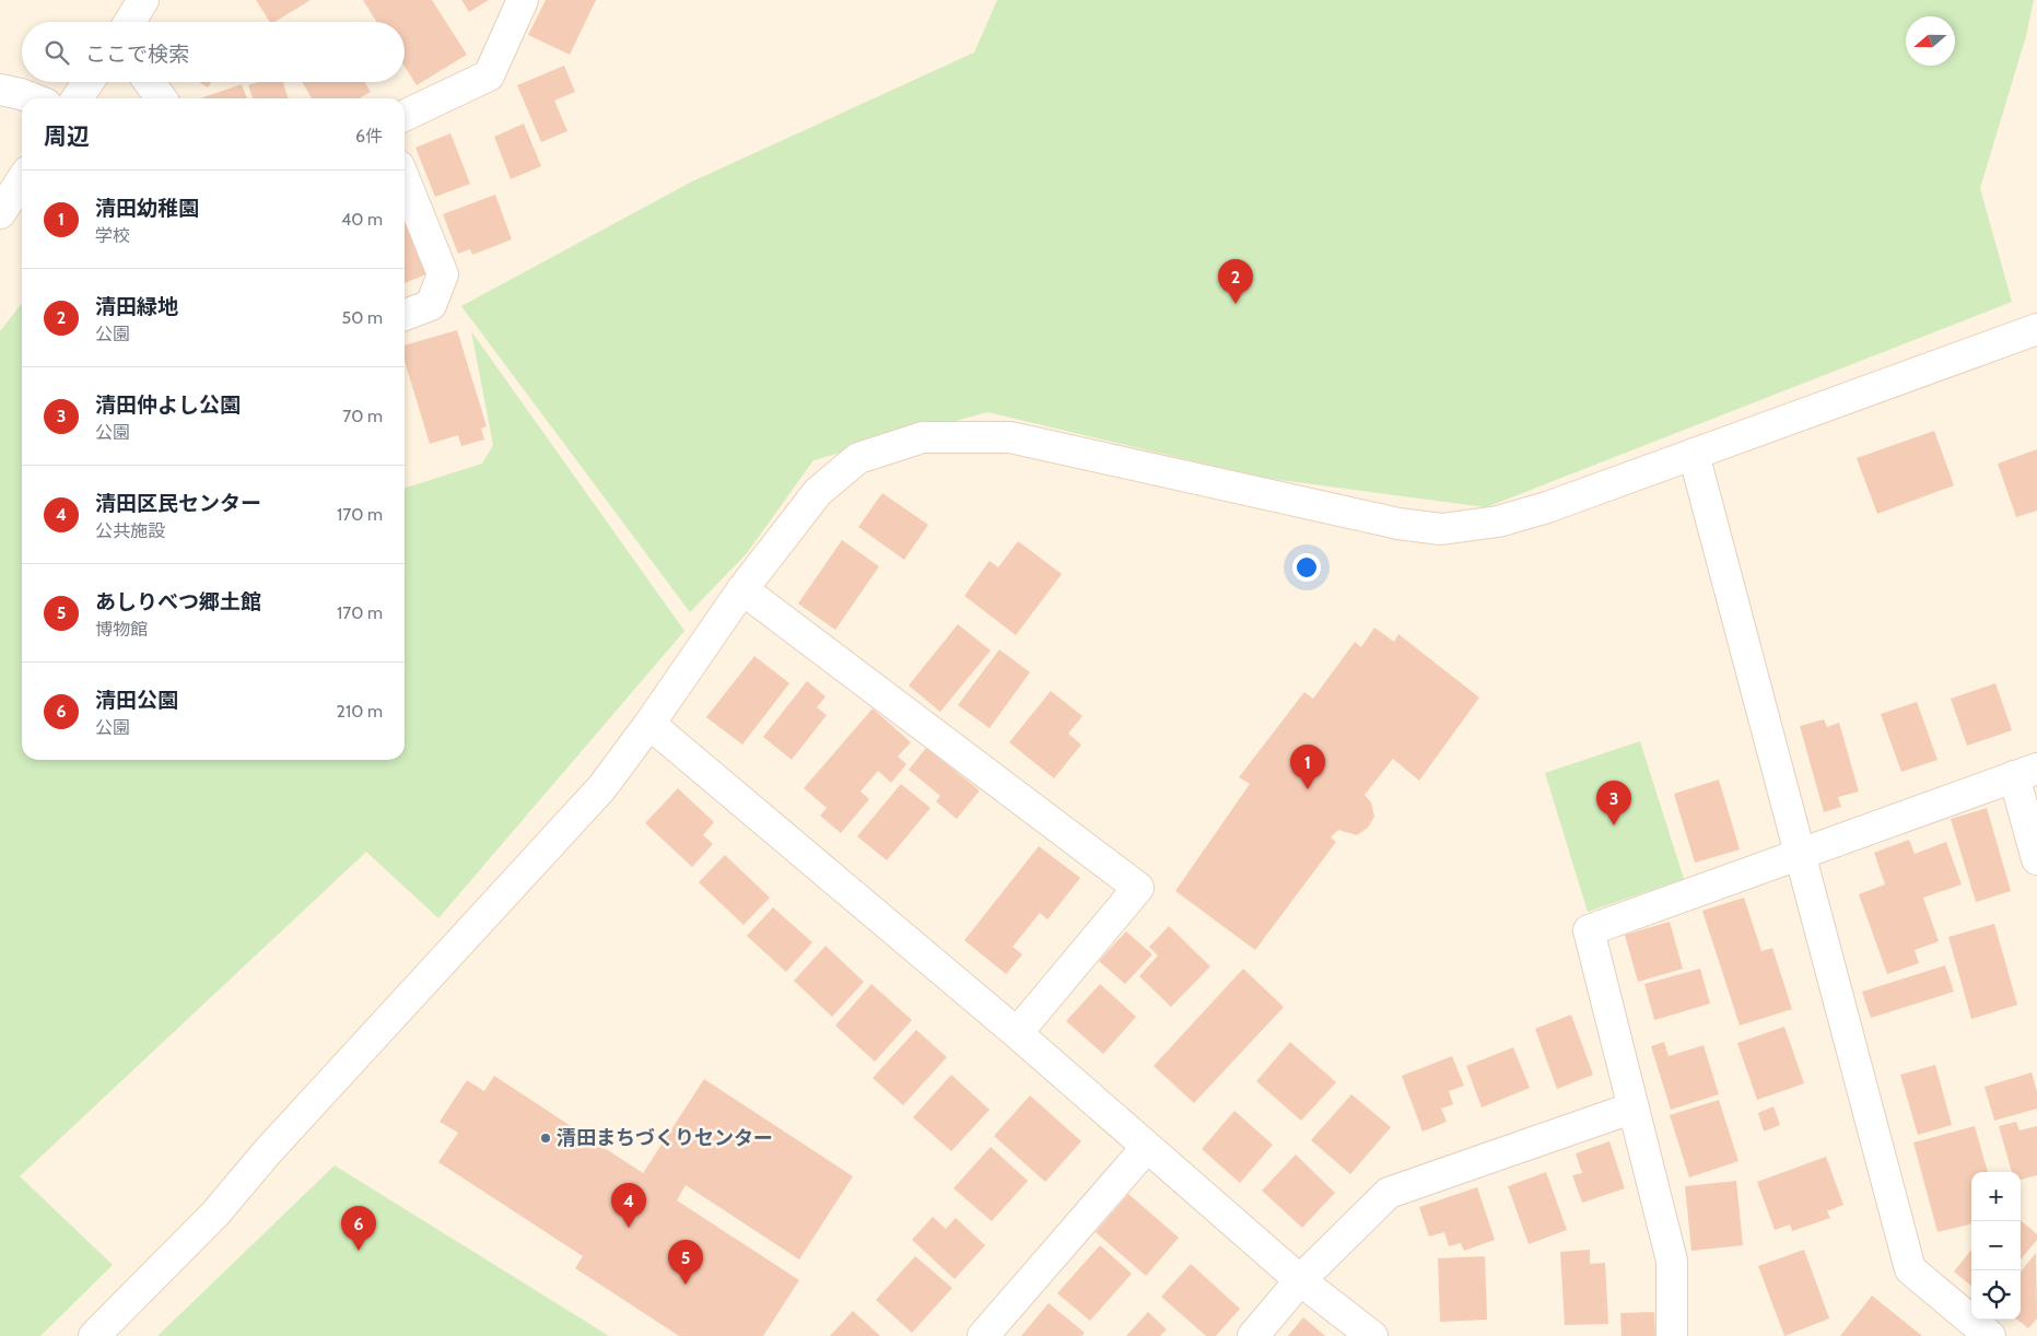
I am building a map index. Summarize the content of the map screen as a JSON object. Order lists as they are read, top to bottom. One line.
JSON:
{"places":["清田まちづくりセンター"],"north":"left","page":{"search":"ここで検索","heading":["周辺","6件"],"list":[{"mark":"1","name":"清田幼稚園","note":"学校","value":"40 m"},{"mark":"2","name":"清田緑地","note":"公園","value":"50 m"},{"mark":"3","name":"清田仲よし公園","note":"公園","value":"70 m"},{"mark":"4","name":"清田区民センター","note":"公共施設","value":"170 m"},{"mark":"5","name":"あしりべつ郷土館","note":"博物館","value":"170 m"},{"mark":"6","name":"清田公園","note":"公園","value":"210 m"}],"pins":["2","1","3","4","6","5"],"map_buttons":["+","−"]}}
